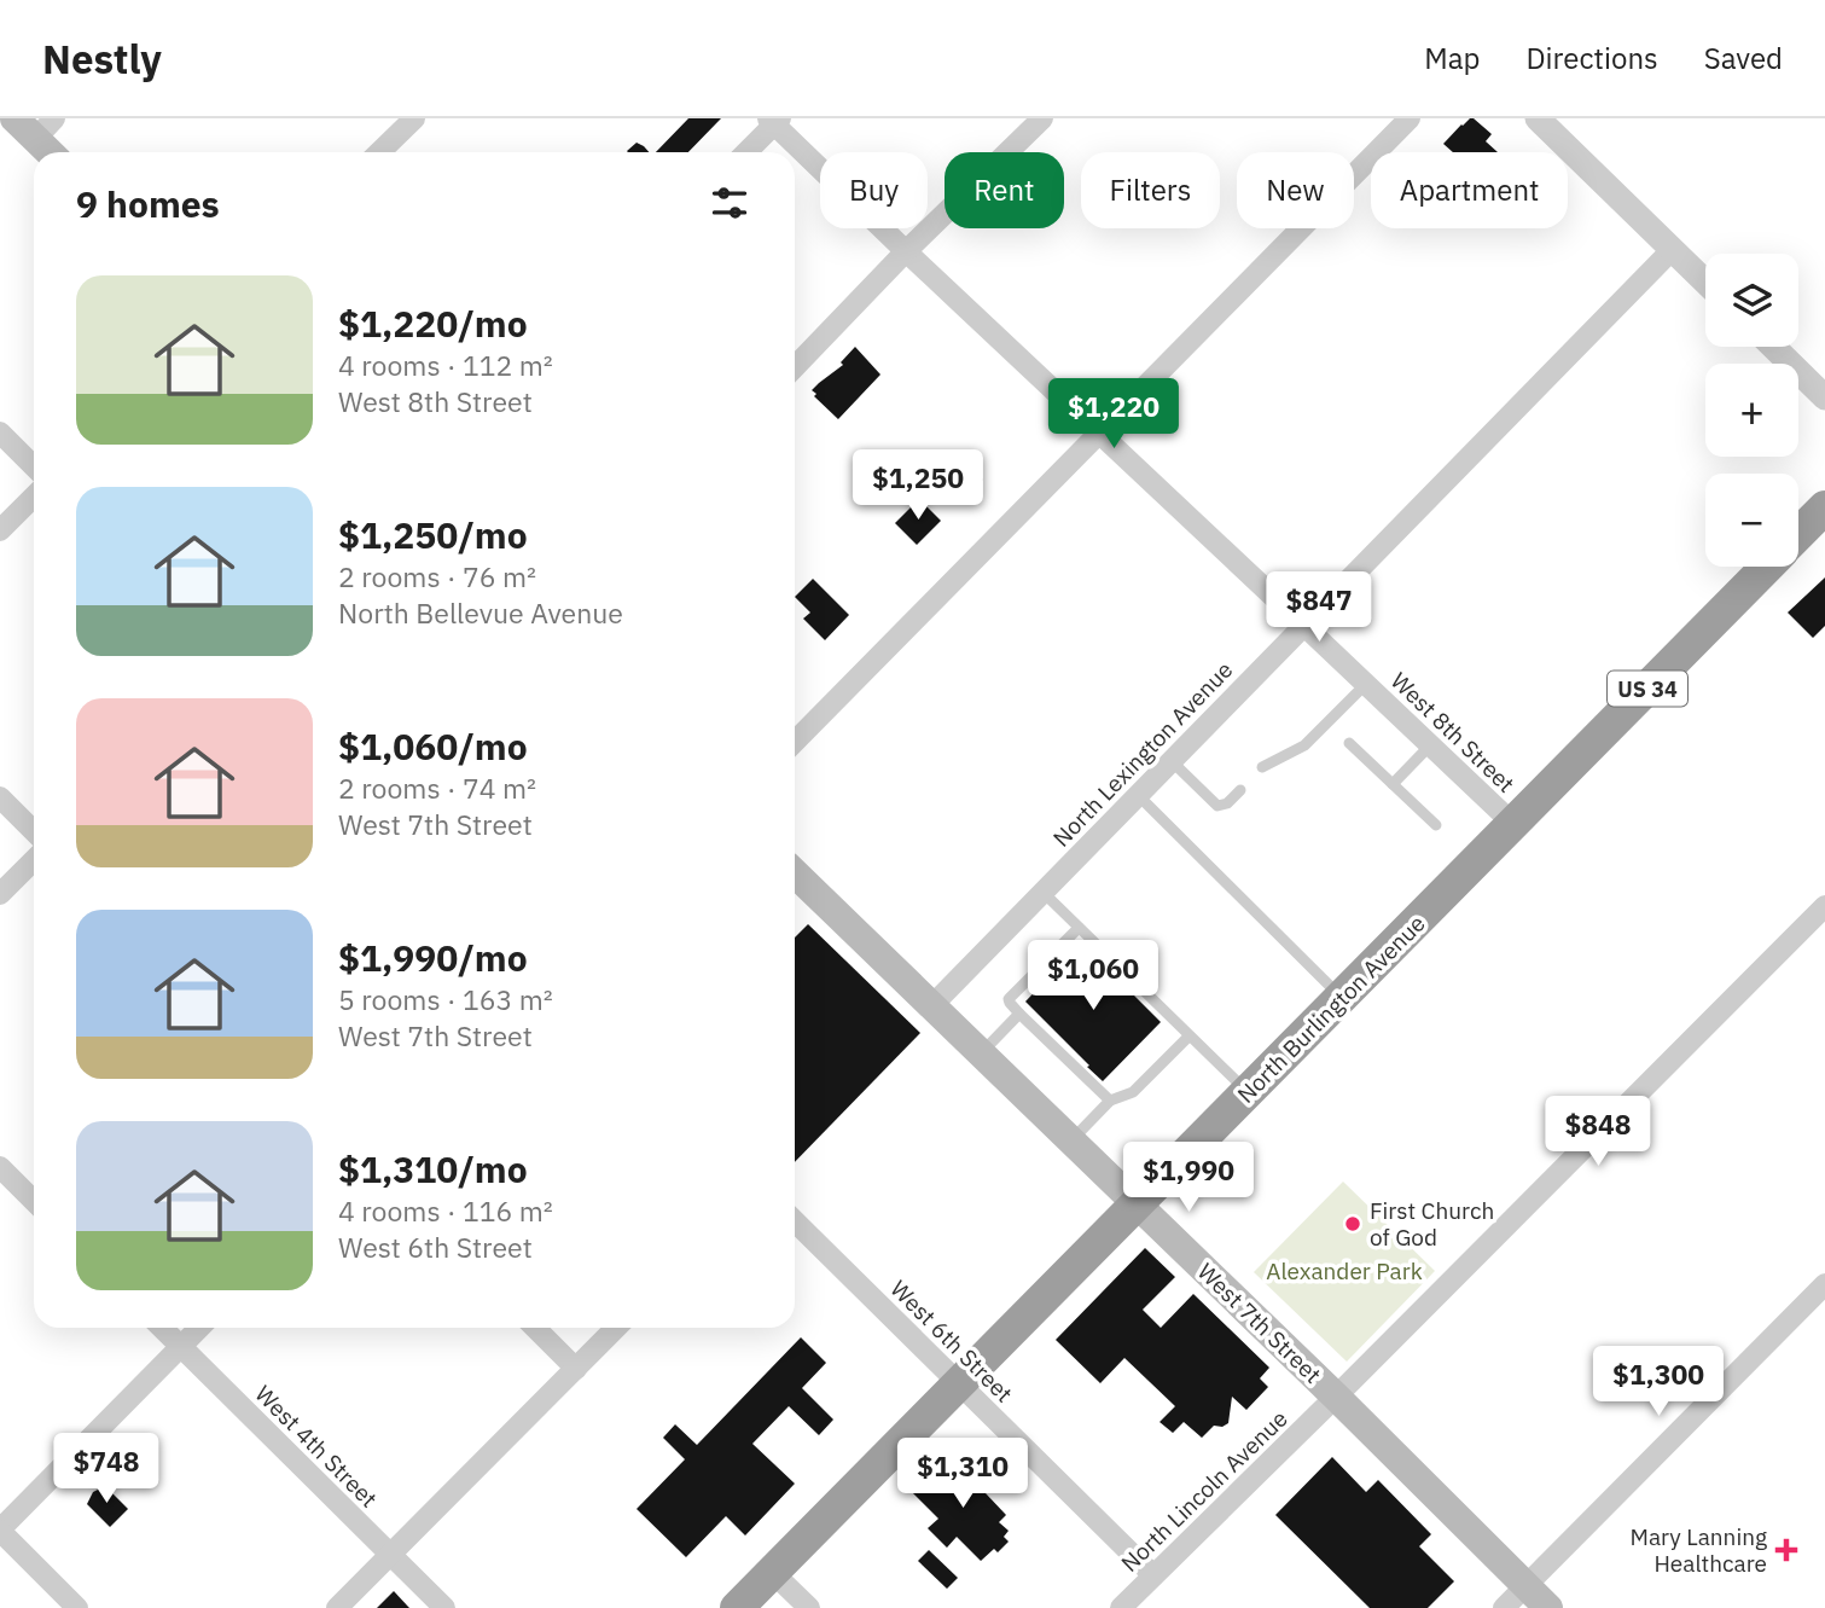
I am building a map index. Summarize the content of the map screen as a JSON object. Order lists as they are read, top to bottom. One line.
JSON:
{"streets":{"highway":["US 34","North Burlington Avenue"],"main road":["West 7th Street"],"street":["West 8th Street","North Lexington Avenue","West 6th Street","West 4th Street","North Lincoln Avenue"]},"crossings":[["West 8th Street","North Lexington Avenue"],["West 8th Street","North Burlington Avenue"],["North Lexington Avenue","West 7th Street"],["North Burlington Avenue","West 7th Street"],["North Burlington Avenue","West 6th Street"],["West 7th Street","North Lincoln Avenue"],["West 6th Street","North Lincoln Avenue"]],"parks":["Alexander Park"],"places":{"other":["First Church of God"],"health":["Mary Lanning Healthcare"]},"page":{"header":"Nestly","nav":["Map","Directions","Saved"],"chip":["Buy","Rent","Filters","New","Apartment"],"heading":"9 homes","map_buttons":["+","−"],"list":[{"name":"$1,220/mo","note":"4 rooms · 112 m² · West 8th Street"},{"name":"$1,250/mo","note":"2 rooms · 76 m² · North Bellevue Avenue"},{"name":"$1,060/mo","note":"2 rooms · 74 m² · West 7th Street"},{"name":"$1,990/mo","note":"5 rooms · 163 m² · West 7th Street"},{"name":"$1,310/mo","note":"4 rooms · 116 m² · West 6th Street"}],"price":["$1,220","$1,250","$847","$1,060","$848","$1,990","$1,300","$748","$1,310"]}}
